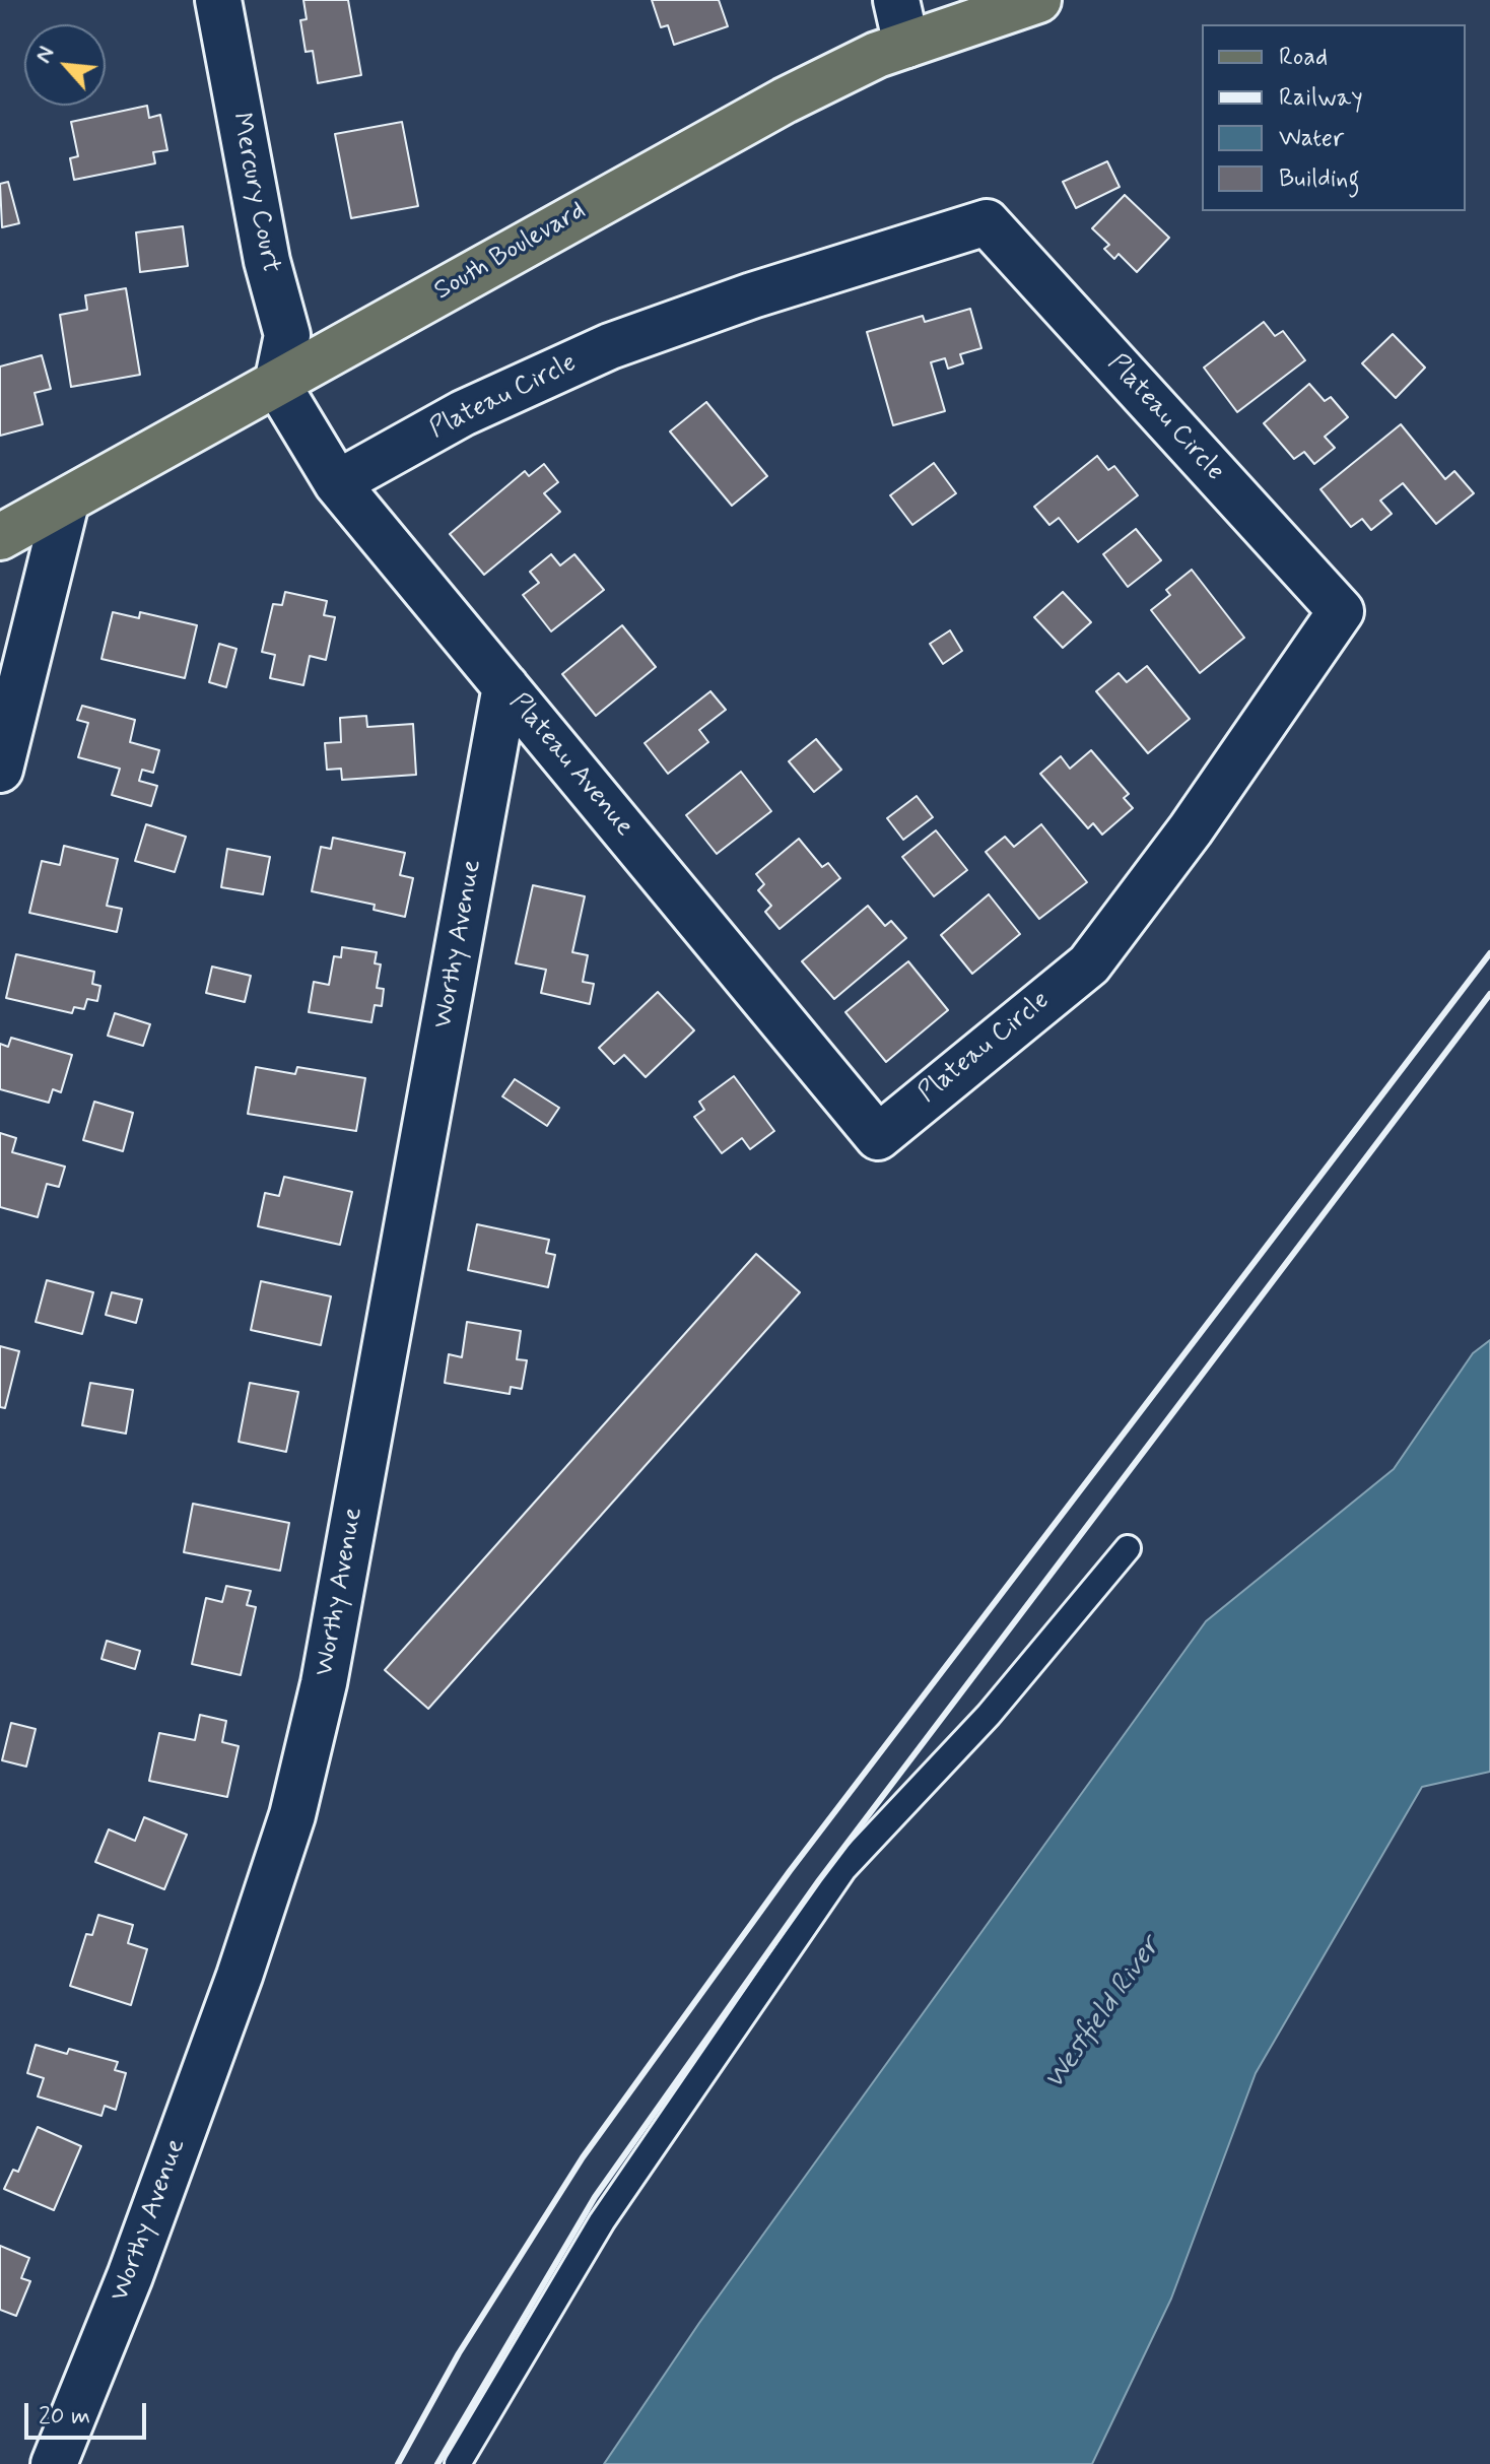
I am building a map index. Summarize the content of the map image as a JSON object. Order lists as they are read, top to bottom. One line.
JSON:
{"streets":{"main road":["South Boulevard"],"street":["Mercury Court","Plateau Circle","Plateau Avenue","Worthy Avenue"]},"crossings":[["Mercury Court","South Boulevard"],["Mercury Court","Plateau Avenue"],["South Boulevard","Plateau Avenue"],["Plateau Circle","Plateau Avenue"],["Plateau Avenue","Worthy Avenue"]],"water":["Westfield River"],"legend":["Road","Railway","Water","Building"],"scale_bar":"20 m","north":"top left"}
